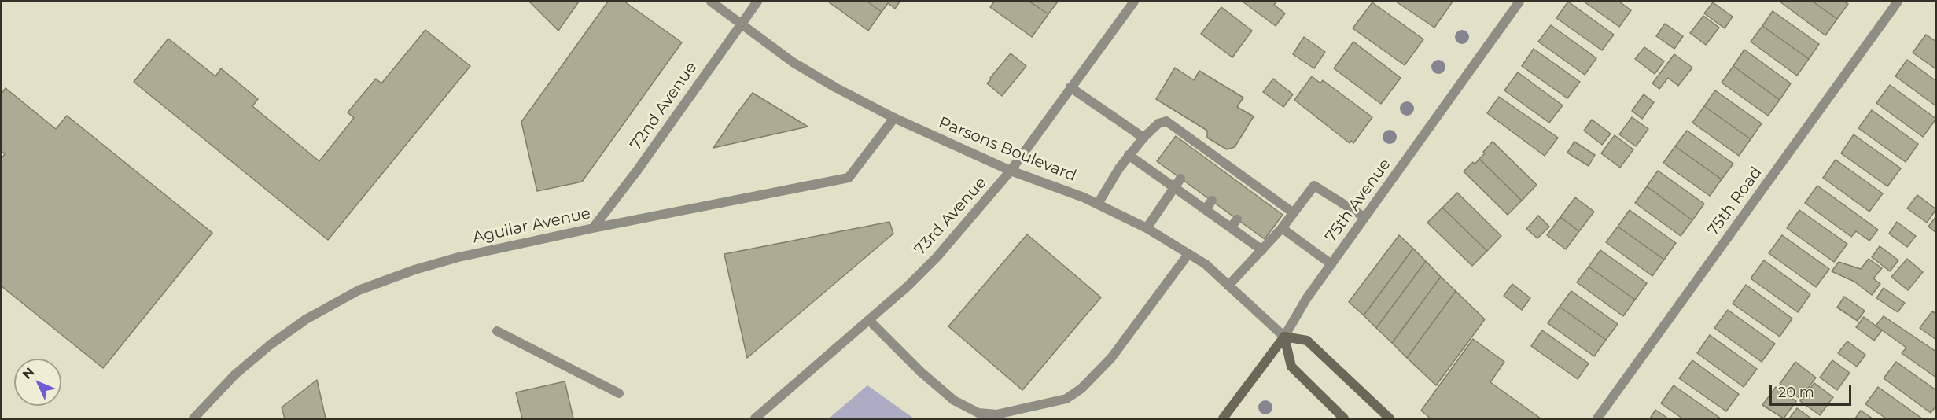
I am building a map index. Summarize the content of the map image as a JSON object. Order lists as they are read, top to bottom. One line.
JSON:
{"streets":{"main road":["75th Avenue"],"street":["72nd Avenue","Parsons Boulevard","75th Road","73rd Avenue","Aguilar Avenue"]},"crossings":[["72nd Avenue","Parsons Boulevard"],["72nd Avenue","Aguilar Avenue"],["Parsons Boulevard","75th Avenue"],["Parsons Boulevard","73rd Avenue"],["Parsons Boulevard","Aguilar Avenue"]],"scale_bar":"20 m","north":"top left"}
